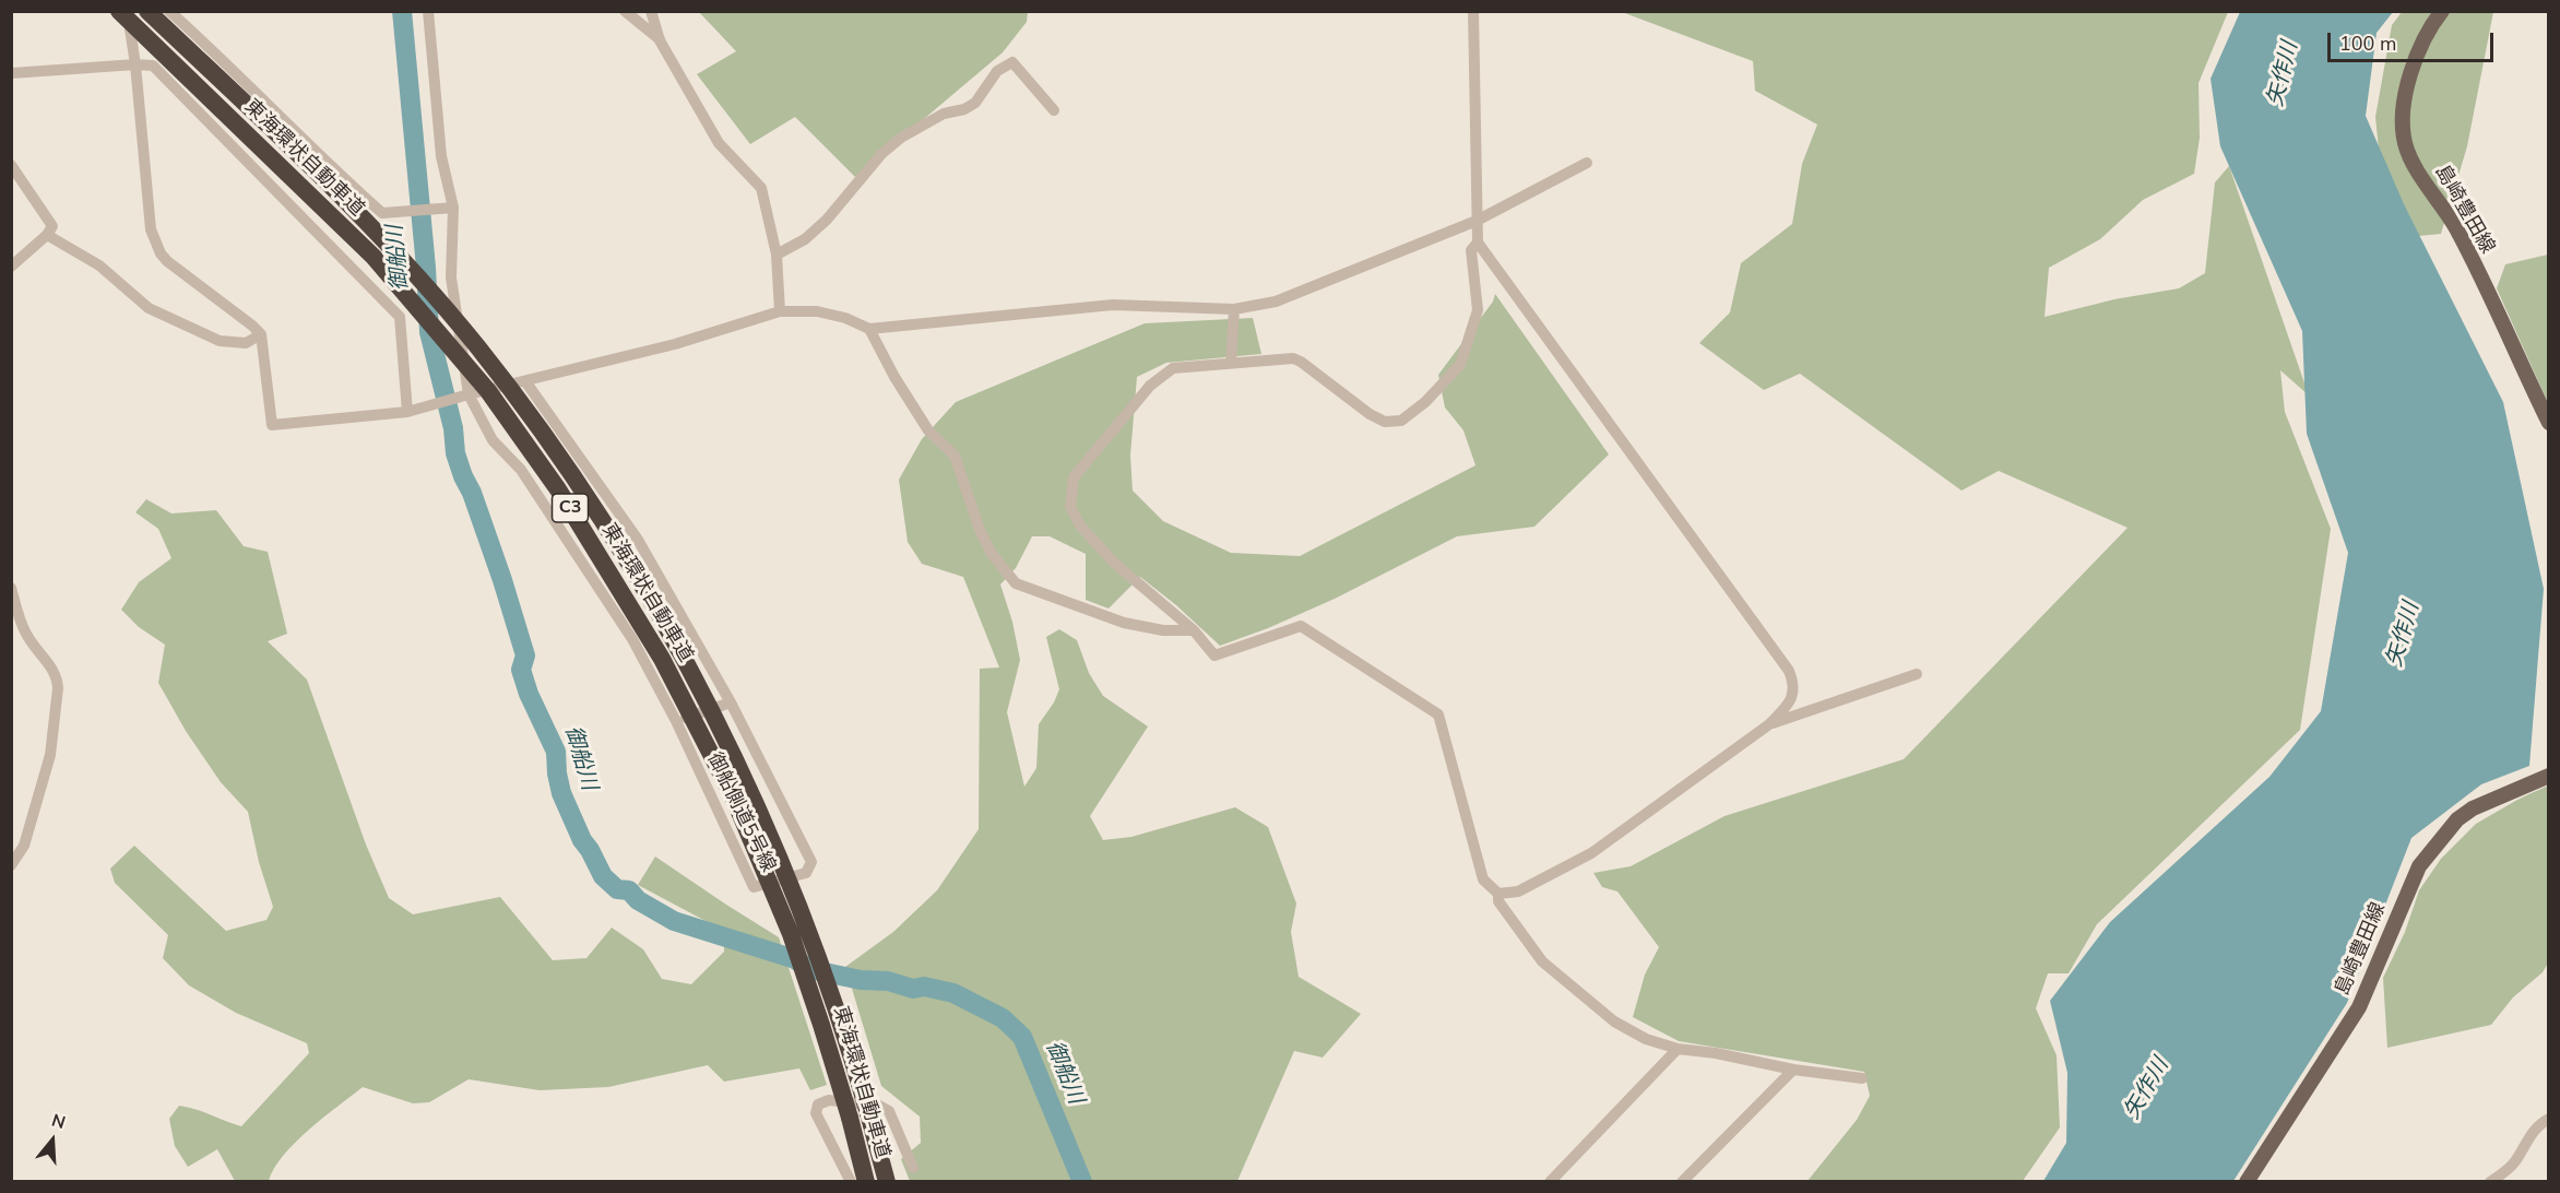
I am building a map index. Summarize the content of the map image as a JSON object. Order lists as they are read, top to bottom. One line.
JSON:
{"streets":{"highway":["東海環状自動車道","C3"],"main road":["島崎豊田線"],"street":["御船側道5号線"]},"water":["矢作川","御船川"],"scale_bar":"100 m","north":"top"}
